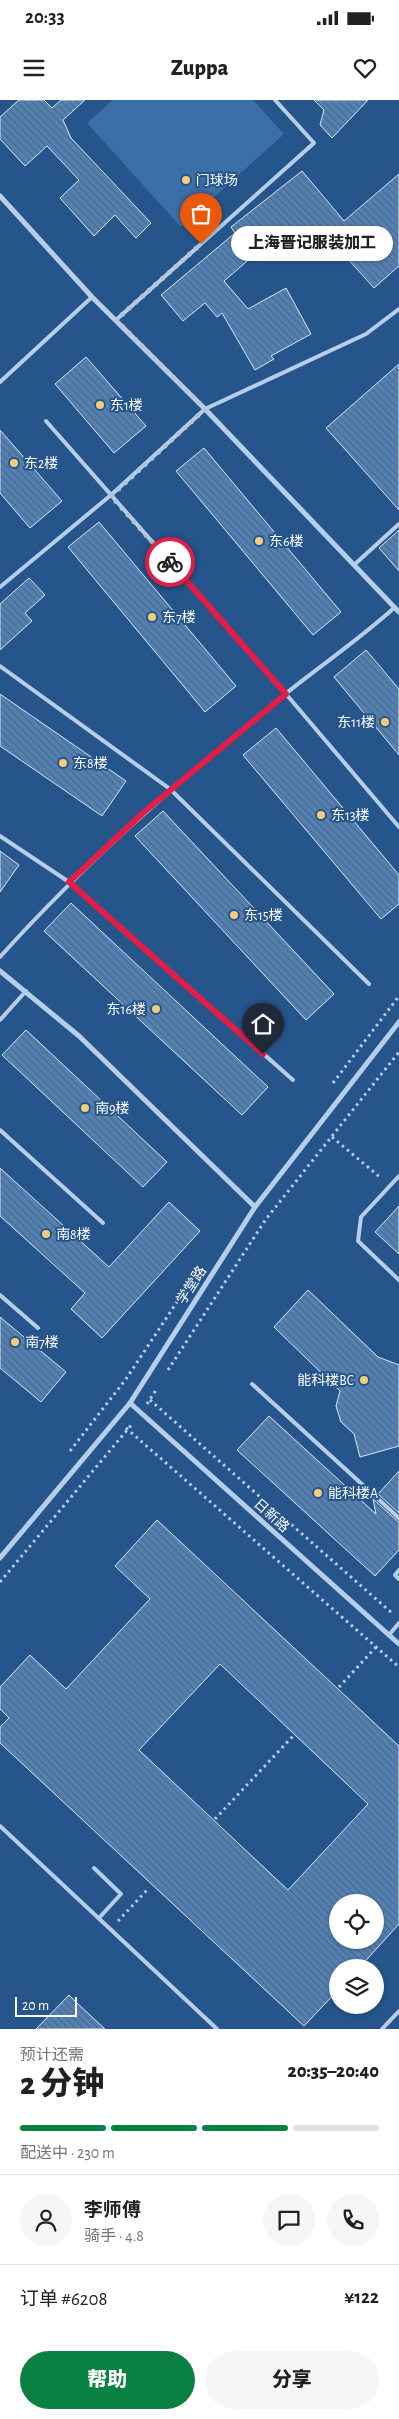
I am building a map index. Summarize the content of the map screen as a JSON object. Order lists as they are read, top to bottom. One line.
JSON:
{"streets":{"street":["学堂路","日新路"]},"crossings":[["学堂路","日新路"]],"places":["门球场","上海晋记服装加工","东1楼","东2楼","东6楼","东7楼","东11楼","东8楼","东13楼","东15楼","东16楼","南9楼","南8楼","南7楼","能科楼BC","能科楼A"],"scale_bar":"20 m","page":{"status":"20:33","header":"Zuppa","bubble":"上海晋记服装加工","scale":"20 m","heading":["2 分钟","预计还需","20:35–20:40"],"panel":["李师傅","骑手 · 4.8","订单 #6208","¥122"],"bar":"配送中 · 230 m","buttons":["帮助","分享"]}}
